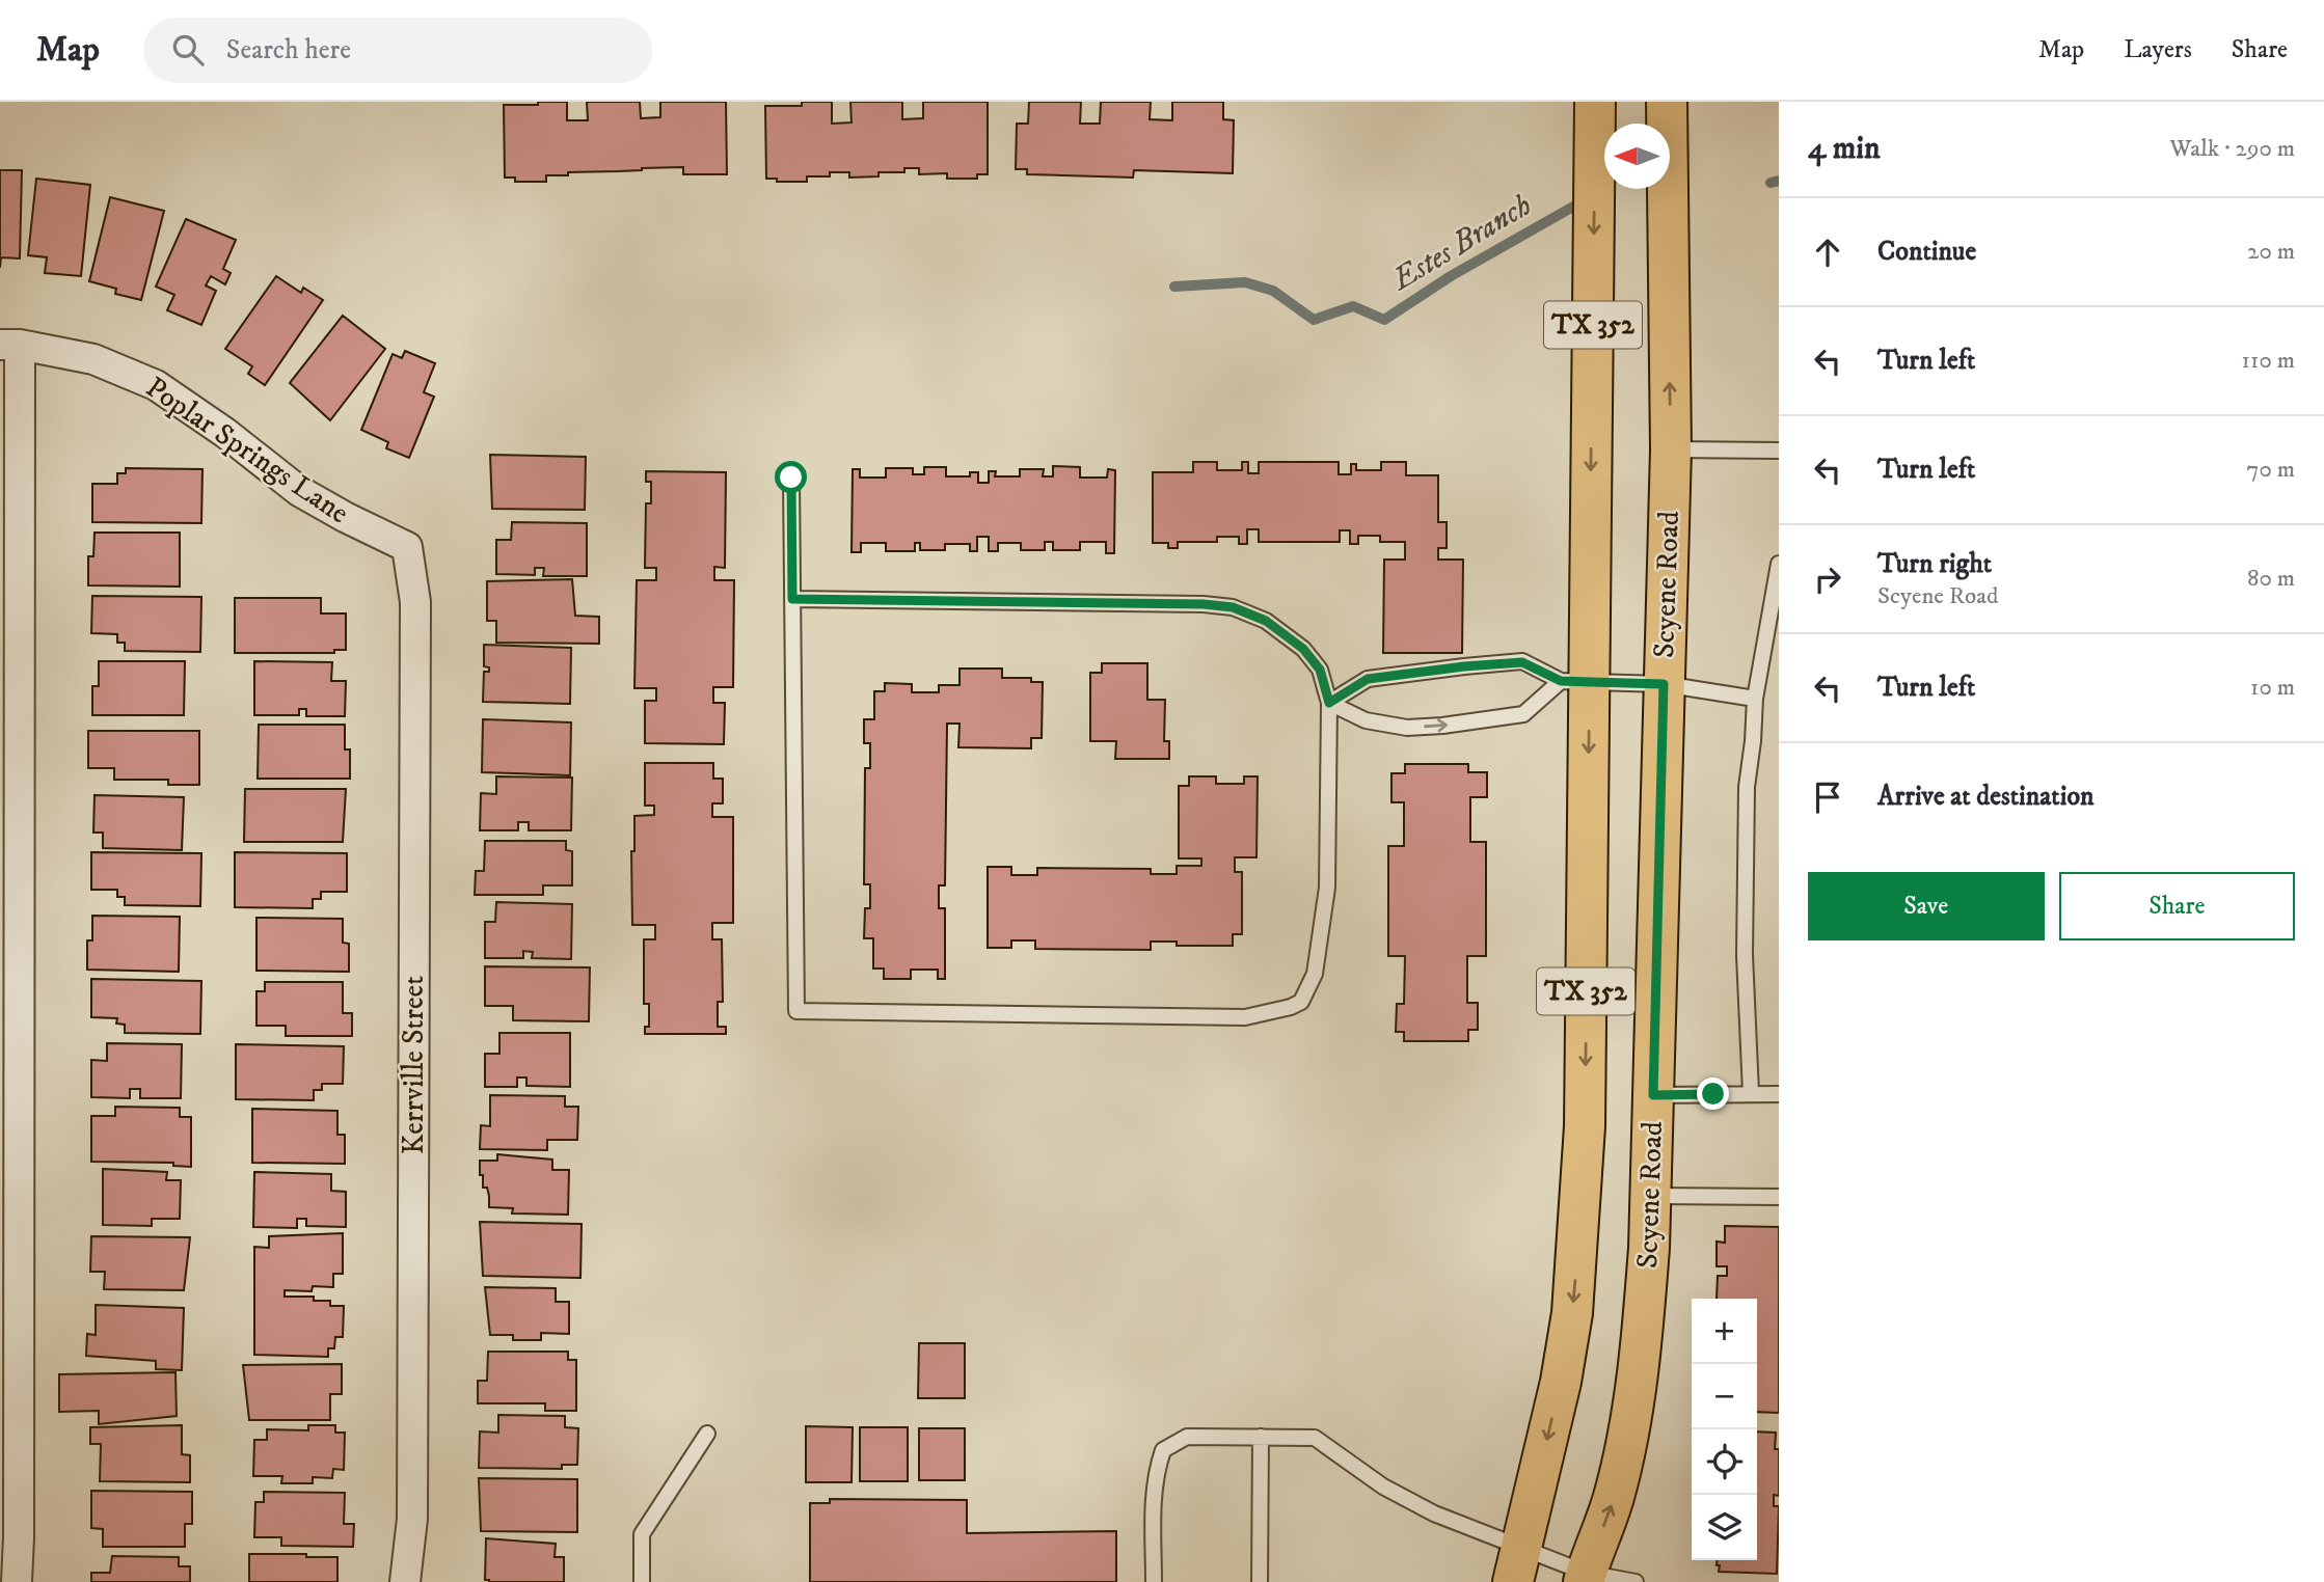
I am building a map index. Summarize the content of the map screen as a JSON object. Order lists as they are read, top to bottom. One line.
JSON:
{"streets":{"main road":["TX 352","Scyene Road"],"street":["Poplar Springs Lane","Kerrville Street"]},"crossings":[["Poplar Springs Lane","Kerrville Street"]],"water":["Estes Branch"],"north":"left","page":{"header":"Map","search":"Search here","nav":["Map","Layers","Share"],"heading":["4 min","Walk · 290 m"],"list":[["Continue","20 m"],["Turn left","110 m"],["Turn left","70 m"],["Turn right","Scyene Road","80 m"],["Turn left","10 m"],"Arrive at destination"],"buttons":["Save","Share"],"map_buttons":["+","−"]}}
